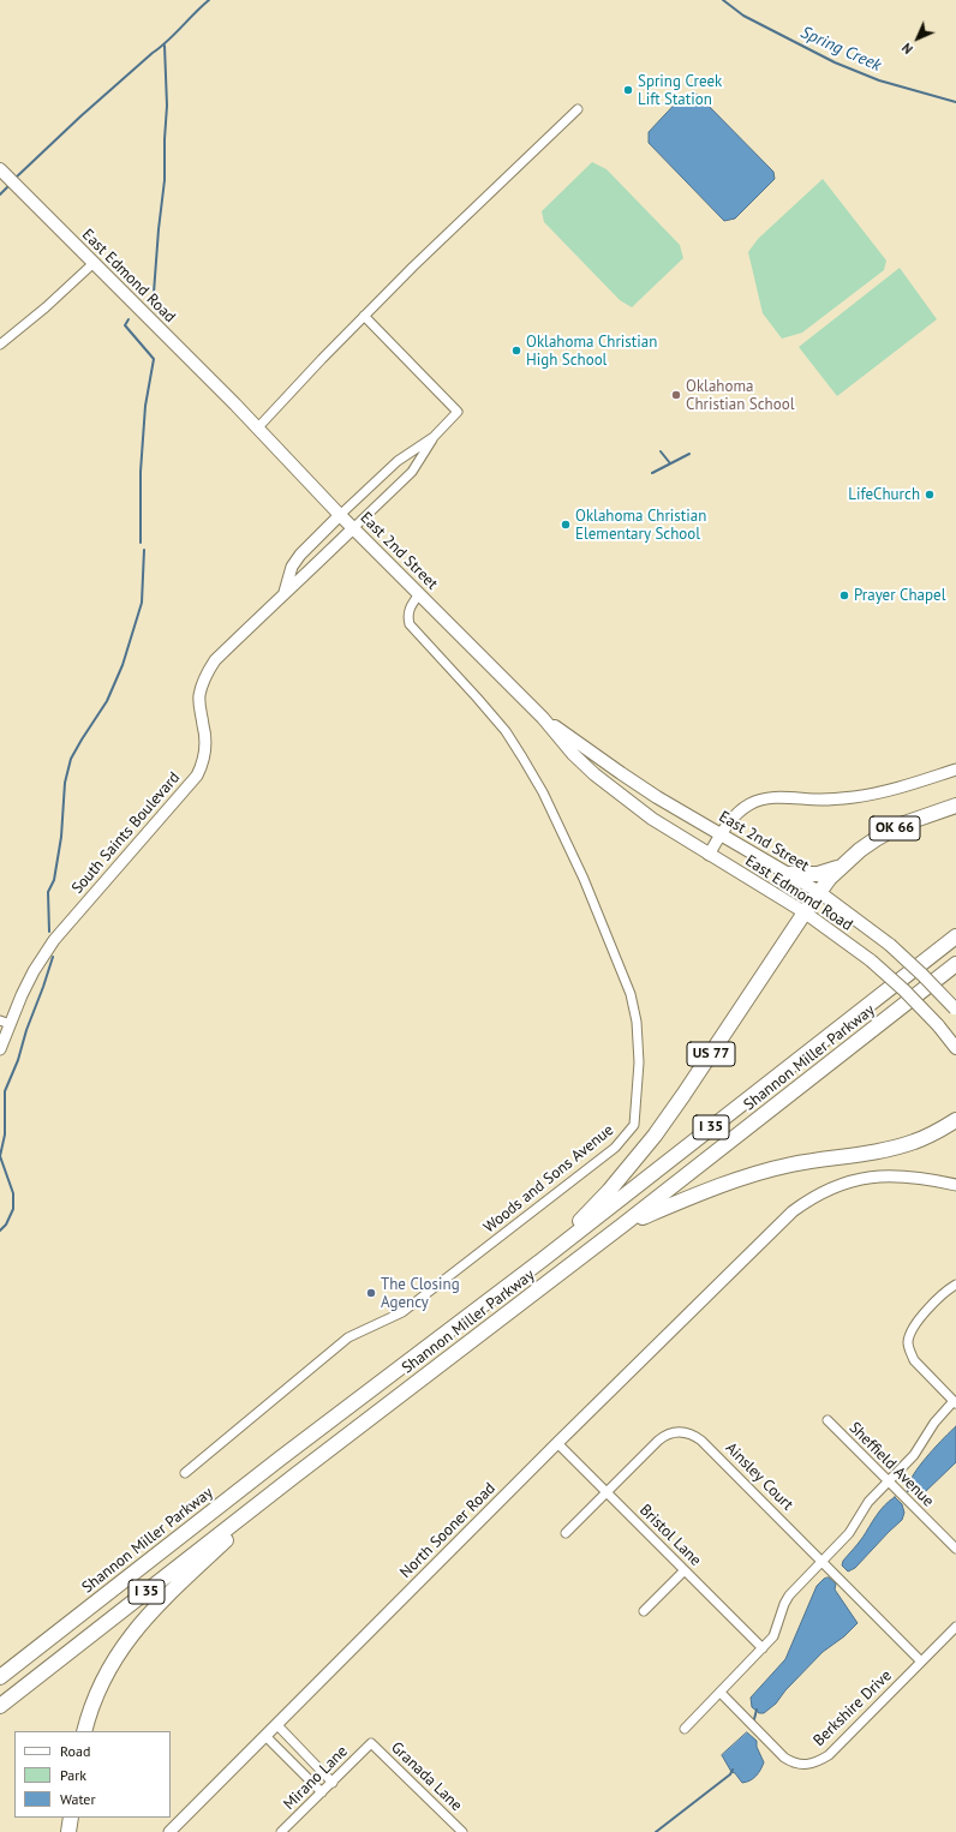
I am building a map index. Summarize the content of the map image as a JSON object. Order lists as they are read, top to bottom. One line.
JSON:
{"streets":{"highway":["OK 66","US 77","Shannon Miller Parkway","I 35"],"main road":["East Edmond Road","East 2nd Street"],"street":["South Saints Boulevard","Woods and Sons Avenue","Sheffield Avenue","Ainsley Court","North Sooner Road","Bristol Lane","Berkshire Drive","Granada Lane","Mirano Lane"]},"crossings":[["East Edmond Road","East 2nd Street"],["East Edmond Road","US 77"],["East 2nd Street","OK 66"],["East 2nd Street","South Saints Boulevard"],["East 2nd Street","US 77"],["East 2nd Street","Woods and Sons Avenue"],["US 77","Shannon Miller Parkway"],["Ainsley Court","Bristol Lane"],["Ainsley Court","Berkshire Drive"],["North Sooner Road","Bristol Lane"],["Granada Lane","Mirano Lane"]],"water":["Spring Creek"],"places":["Spring Creek Lift Station","Oklahoma Christian High School","Oklahoma Christian School","LifeChurch","Oklahoma Christian Elementary School","Prayer Chapel","The Closing Agency"],"legend":["Road","Park","Water"],"north":"bottom left"}
